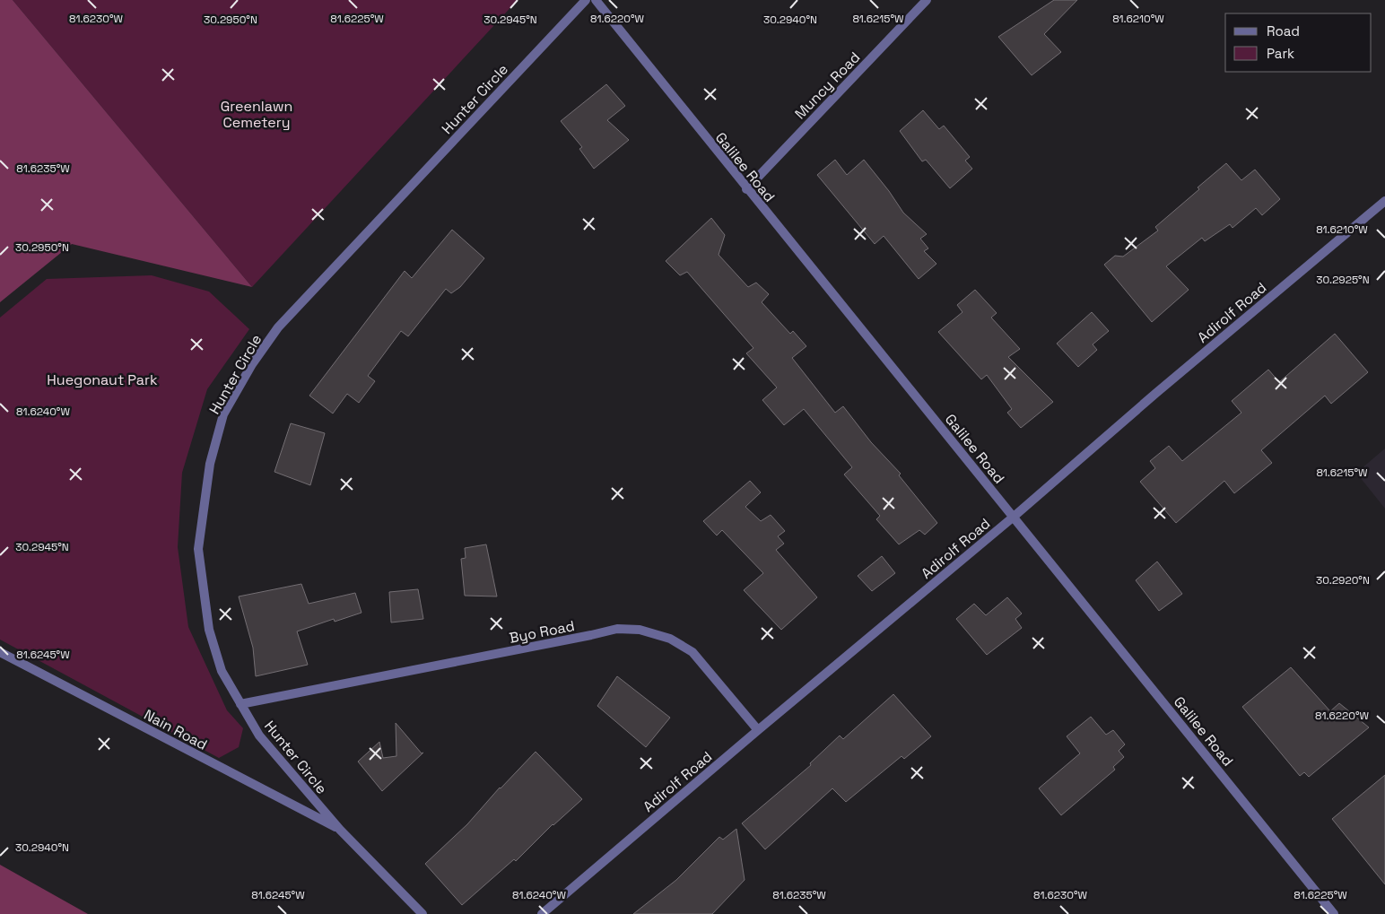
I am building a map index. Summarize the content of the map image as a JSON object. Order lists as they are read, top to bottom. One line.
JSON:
{"streets":{"street":["Muncy Road","Hunter Circle","Galilee Road","Adirolf Road","Byo Road","Nain Road"]},"crossings":[["Muncy Road","Galilee Road"],["Hunter Circle","Byo Road"],["Hunter Circle","Nain Road"],["Galilee Road","Adirolf Road"],["Adirolf Road","Byo Road"]],"parks":["Greenlawn Cemetery","Huegonaut Park"],"legend":["Road","Park"],"coordinates":["81.6230°W","81.6225°W","81.6220°W","81.6215°W","81.6210°W","30.2950°N","30.2945°N","30.2940°N","81.6235°W","30.2925°N","81.6240°W","30.2920°N","81.6245°W"]}
